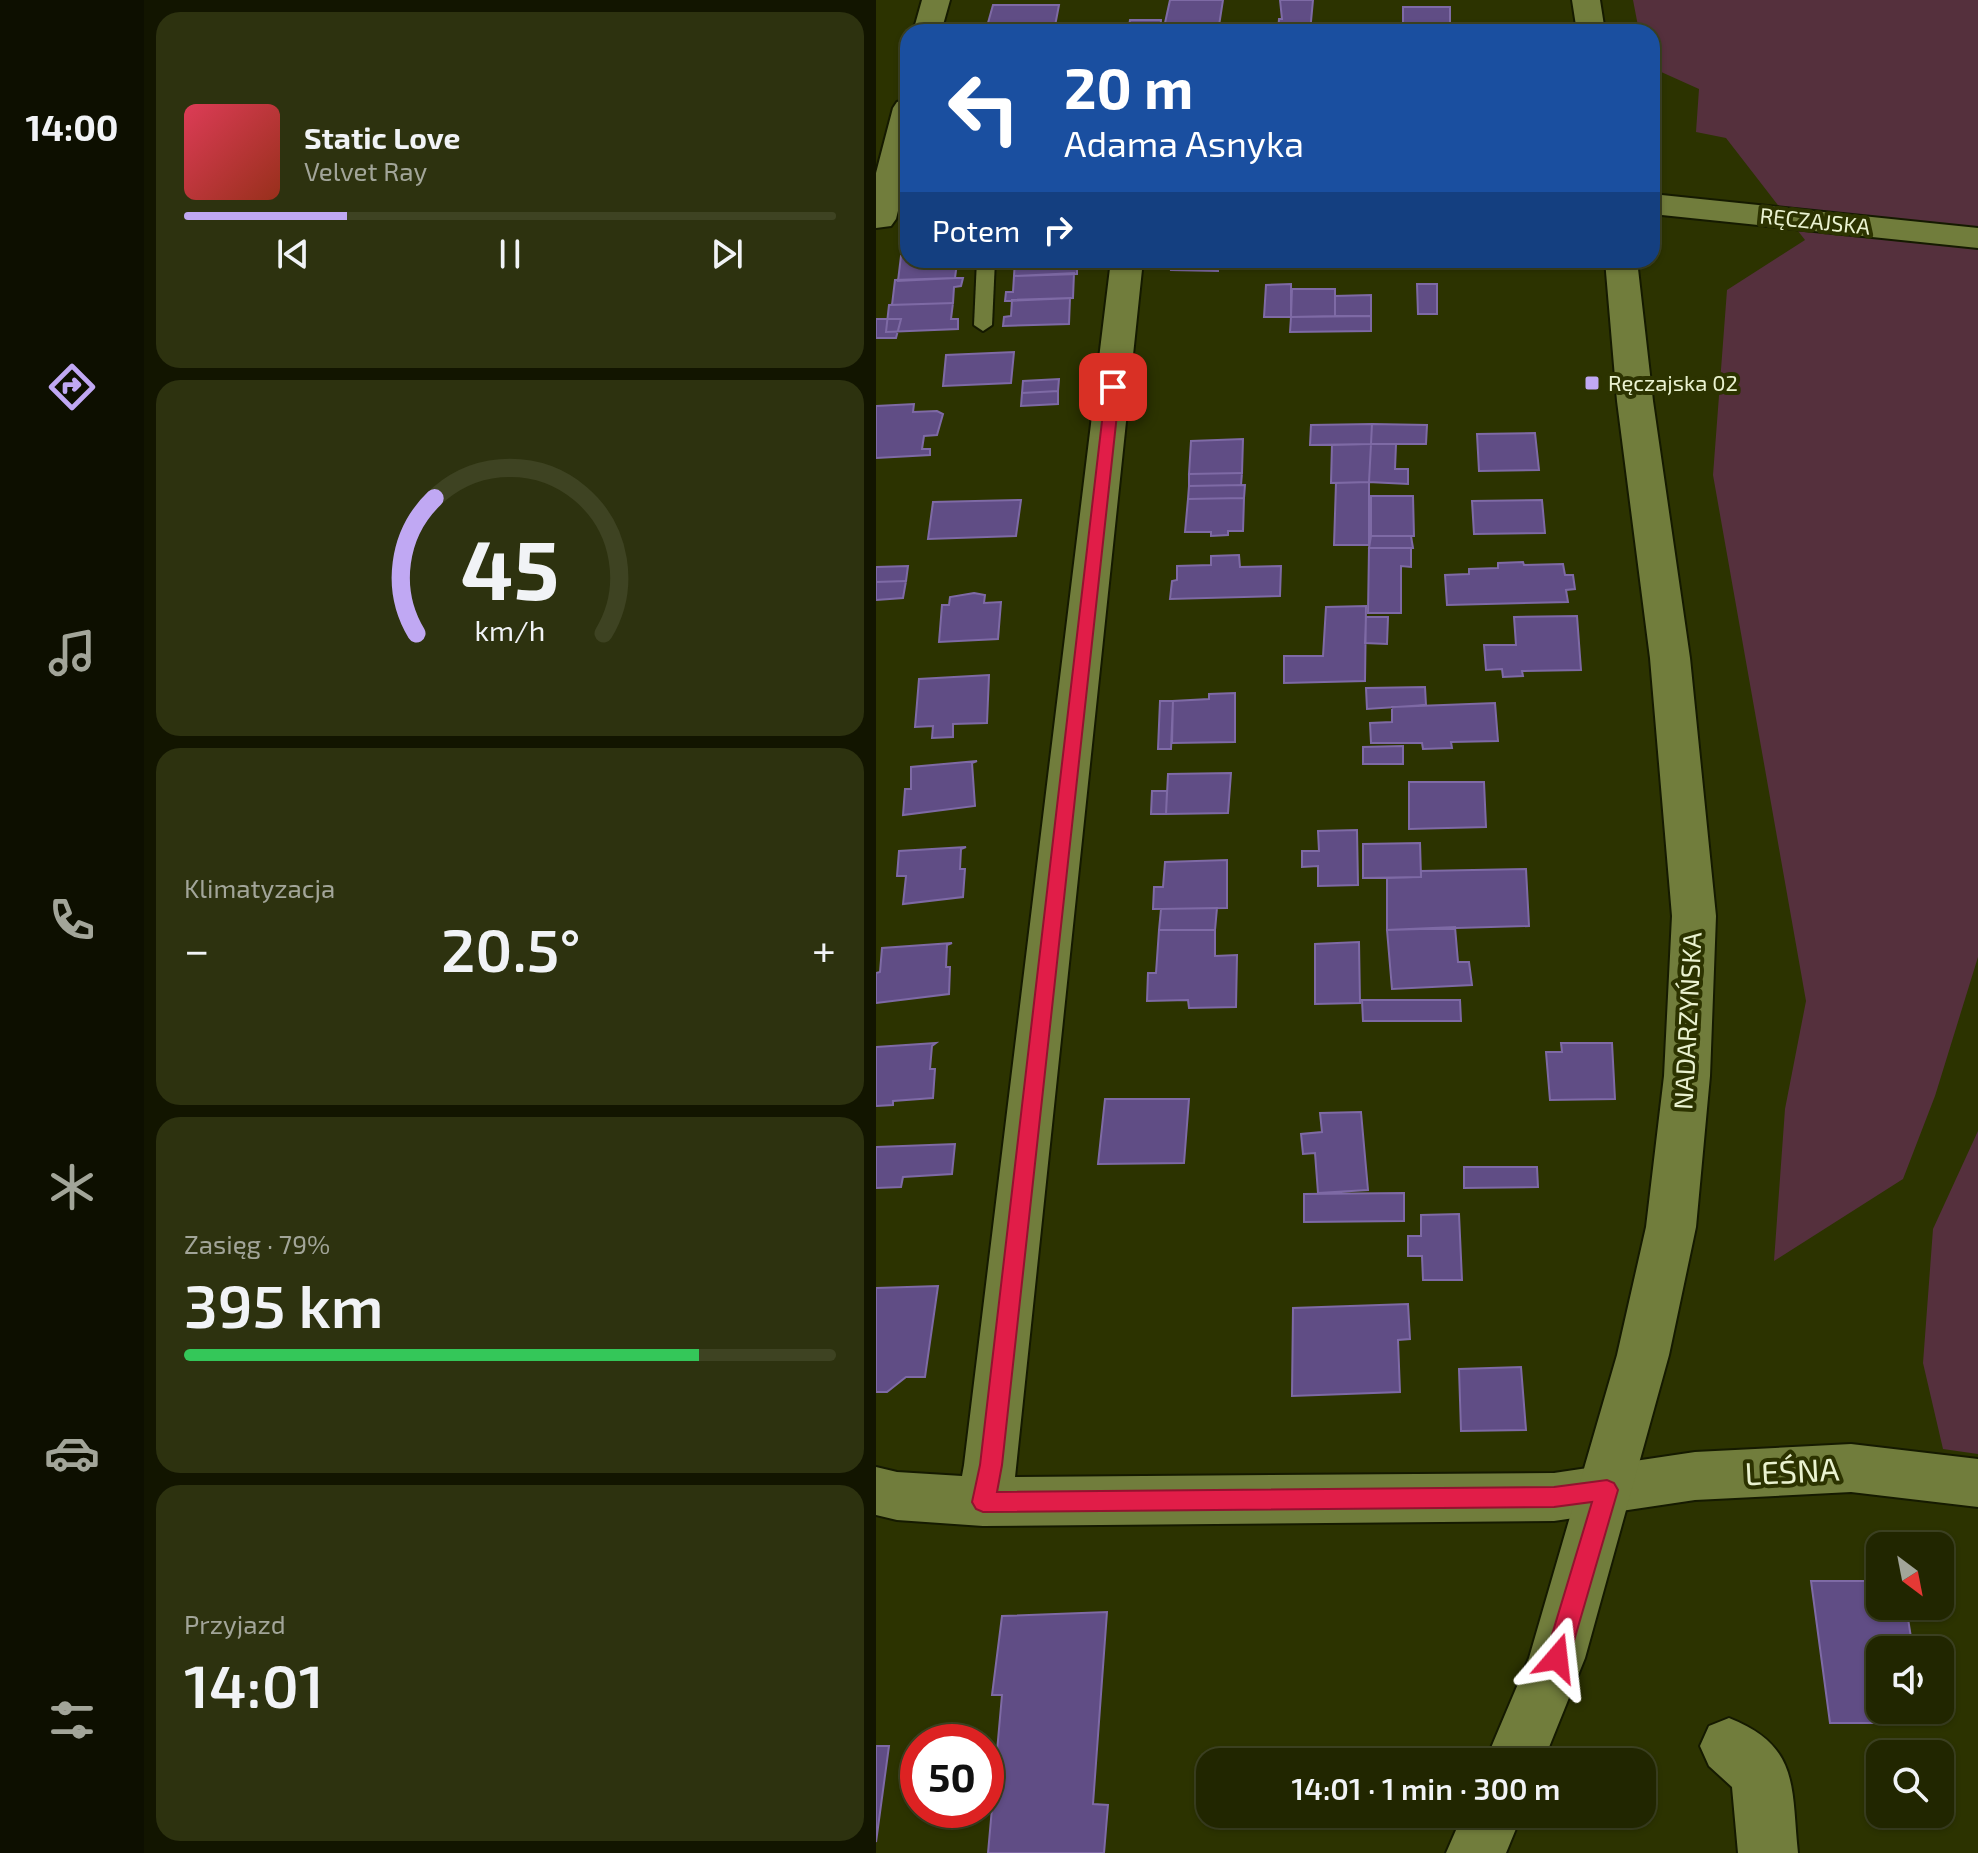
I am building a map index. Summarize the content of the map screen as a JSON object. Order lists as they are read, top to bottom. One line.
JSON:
{"streets":{"street":["RĘCZAJSKA","NADARZYŃSKA","LEŚNA"]},"crossings":[["NADARZYŃSKA","LEŚNA"]],"places":{"transit":["Ręczajska 02"]},"north":"bottom right","page":{"tabs":"14:00","turn":["20 m","Adama Asnyka"],"song":["Static Love","Velvet Ray"],"then":"Potem","tile":["Klimatyzacja",["Zasięg · 79%","395 km"],["Przyjazd","14:01"]],"heat":["−","20.5°","+"],"limit":"50","trip":"14:01 · 1 min · 300 m","gauge":["45","km/h"]}}
